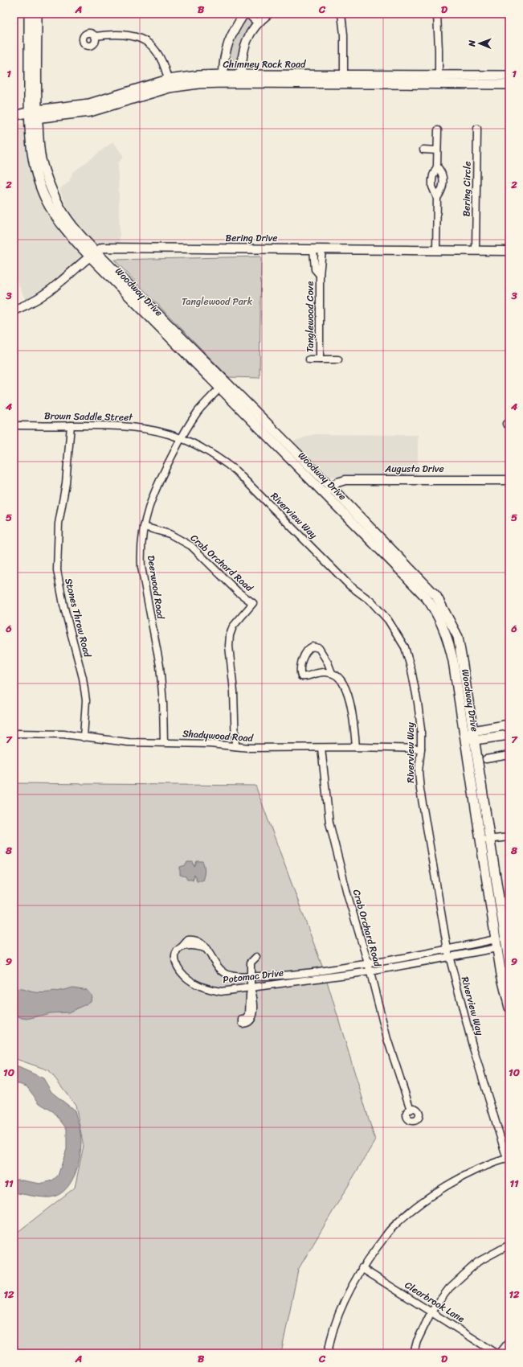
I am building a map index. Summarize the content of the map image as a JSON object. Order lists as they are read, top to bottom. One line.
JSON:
{"streets":{"main road":["Chimney Rock Road","Woodway Drive"],"street":["Bering Circle","Bering Drive","Tanglewood Cove","Brown Saddle Street","Augusta Drive","Riverview Way","Crab Orchard Road","Deerwood Road","Stones Throw Road","Shadywood Road","Potomac Drive","Clearbrook Lane"]},"crossings":[["Chimney Rock Road","Woodway Drive"],["Bering Circle","Bering Drive"],["Bering Drive","Woodway Drive"],["Bering Drive","Tanglewood Cove"],["Woodway Drive","Augusta Drive"],["Woodway Drive","Deerwood Road"],["Woodway Drive","Potomac Drive"],["Brown Saddle Street","Riverview Way"],["Brown Saddle Street","Deerwood Road"],["Brown Saddle Street","Stones Throw Road"],["Riverview Way","Deerwood Road"],["Riverview Way","Shadywood Road"],["Riverview Way","Potomac Drive"],["Crab Orchard Road","Deerwood Road"],["Crab Orchard Road","Shadywood Road"],["Crab Orchard Road","Potomac Drive"],["Deerwood Road","Shadywood Road"],["Stones Throw Road","Shadywood Road"]],"parks":["Tanglewood Park"],"north":"left","grid":{"columns":["A","B","C","D"],"rows":["1","2","3","4","5","6","7","8","9","10","11","12"]}}
